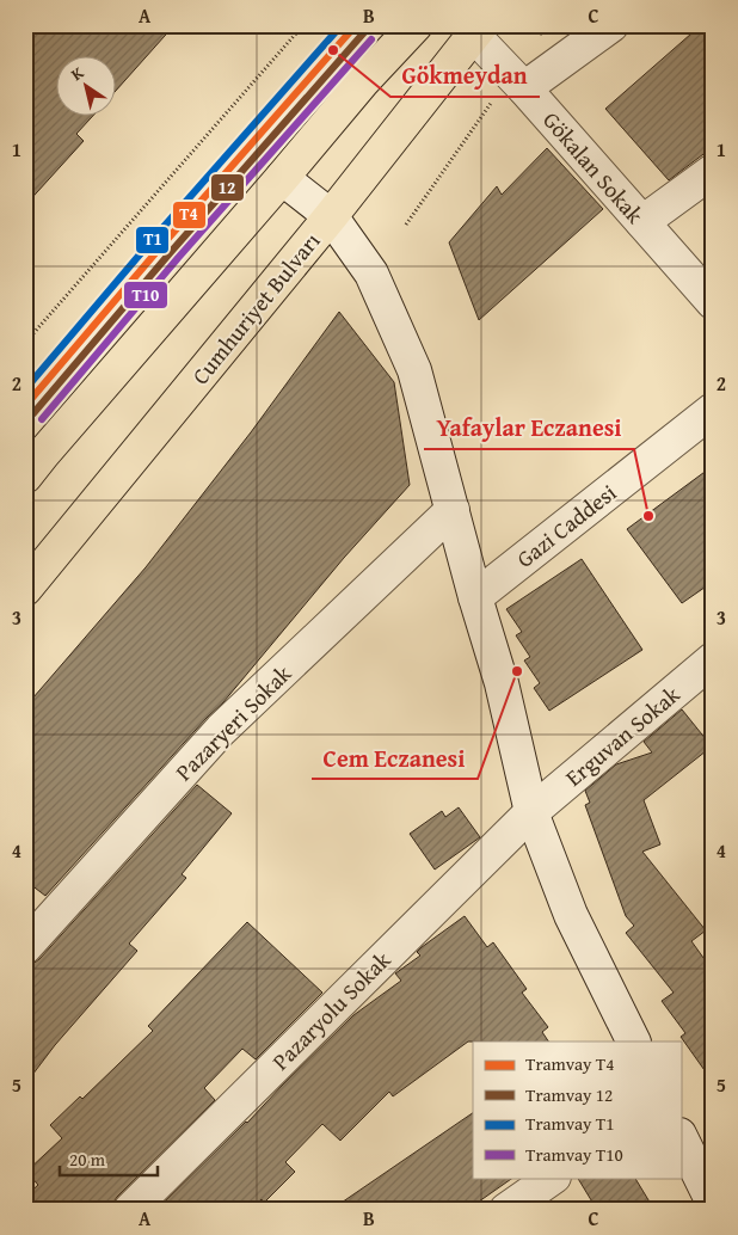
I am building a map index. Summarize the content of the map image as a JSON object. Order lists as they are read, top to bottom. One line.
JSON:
{"streets":{"main road":["Cumhuriyet Bulvarı"],"street":["Gökalan Sokak","Gazi Caddesi","Pazaryeri Sokak","Erguvan Sokak","Pazaryolu Sokak"]},"crossings":[["Gökalan Sokak","Cumhuriyet Bulvarı"],["Erguvan Sokak","Pazaryolu Sokak"]],"places":["Gökmeydan","Yafaylar Eczanesi","Cem Eczanesi"],"lines":["tram line T4","tram line T1","tram line 12","tram line T10"],"legend":["Tramvay T4","Tramvay 12","Tramvay T1","Tramvay T10"],"scale_bar":"20 m","north":"top left","grid":{"columns":["A","B","C"],"rows":["1","2","3","4","5"]}}
